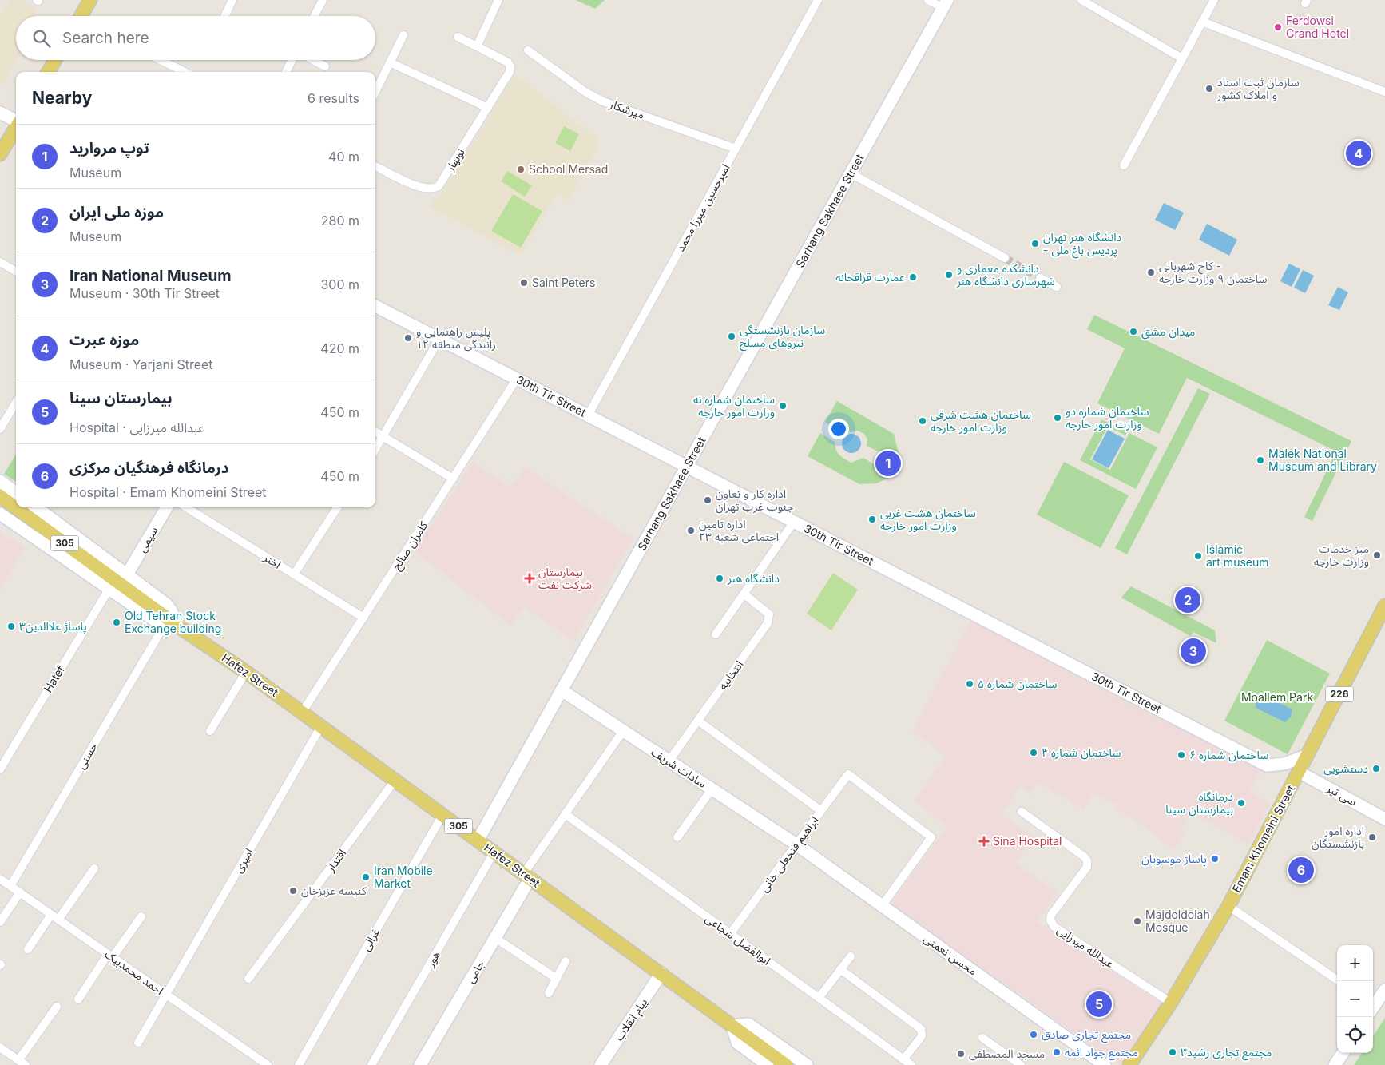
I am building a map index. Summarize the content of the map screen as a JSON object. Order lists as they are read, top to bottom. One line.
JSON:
{"streets":{"main road":["305","Hafez Street","226","Emam Khomeini Street"],"street":["میرشکار","نوبهار","امیرحسین میرزا محمد","Sarhang Sakhaee Street","30th Tir Street","سیمی","کامران صالح","اختر","انتخابیه","Hatef","حسنی","سادات شریف","سی تیر","ابراهیم فتحعلی خانی","امیری","اقتدار","غزالی","ابوالفضل شجاعی","عبدالله میرزایی","محسن نعمتی","هور","جامی","احمد محمدبیک","پیام انقلاب"]},"crossings":[["میرشکار","امیرحسین میرزا محمد"],["امیرحسین میرزا محمد","30th Tir Street"],["Sarhang Sakhaee Street","30th Tir Street"],["Sarhang Sakhaee Street","Hafez Street"],["Sarhang Sakhaee Street","سادات شریف"],["30th Tir Street","کامران صالح"],["30th Tir Street","Emam Khomeini Street"],["کامران صالح","اختر"],["کامران صالح","Hafez Street"],["Hafez Street","Hatef"],["Hafez Street","حسنی"],["Hafez Street","امیری"],["Hafez Street","اقتدار"],["Hafez Street","غزالی"],["Hafez Street","هور"],["Hafez Street","جامی"],["Hafez Street","پیام انقلاب"],["انتخابیه","سادات شریف"],["حسنی","احمد محمدبیک"],["سادات شریف","ابراهیم فتحعلی خانی"],["سادات شریف","محسن نعمتی"],["سی تیر","Emam Khomeini Street"],["Emam Khomeini Street","عبدالله میرزایی"],["ابراهیم فتحعلی خانی","ابوالفضل شجاعی"],["ابراهیم فتحعلی خانی","محسن نعمتی"],["امیری","احمد محمدبیک"]],"parks":["Moallem Park"],"places":{"other":["Ferdowsi Grand Hotel","سازمان ثبت اسناد و املاک کشور","School Mersad","دانشگاه هنر تهران - پردیس باغ ملی","کاخ شهربانی - ساختمان ۹ وزارت خارجه","دانشکده معماری و شهرسازی دانشگاه هنر","عمارت قزاقخانه","Saint Peters","میدان مشق","سازمان بازنشستگی نیروهای مسلح","پلیس راهنمایی و رانندگی منطقه ۱۲","ساختمان شماره نه وزارت امور خارجه","ساختمان شماره دو وزارت امور خارجه","ساختمان هشت شرقی وزارت امور خارجه","Malek National Museum and Library","اداره کار و تعاون جنوب غرب تهران","ساختمان هشت غربی وزارت امور خارجه","اداره تامین اجتماعی شعبه ۲۳","میز خدمات وزارت خارجه","Islamic art museum","دانشگاه هنر","Old Tehran Stock Exchange building","پاساژ علاالدین۳","ساختمان شماره ۵","ساختمان شماره ۴","ساختمان شماره ۶","دستشویی","درمانگاه بیمارستان سینا","اداره امور بازنشستگان","پاساژ موسویان","Iran Mobile Market","کنیسه عزیزخان","Majdoldolah Mosque","مجتمع تجاری صادق","مجتمع جواد ائمه","مجتمع تجاری رشید۳","مسجد المصطفی"],"health":["بیمارستان شرکت نفت","Sina Hospital"]},"page":{"search":"Search here","heading":["Nearby","6 results"],"list":[{"mark":"1","name":"توپ مروارید","note":"Museum","value":"40 m"},{"mark":"2","name":"موزه ملی ایران","note":"Museum","value":"280 m"},{"mark":"3","name":"Iran National Museum","note":"Museum · 30th Tir Street","value":"300 m"},{"mark":"4","name":"موزه عبرت","note":"Museum · Yarjani Street","value":"420 m"},{"mark":"5","name":"بیمارستان سینا","note":"Hospital · عبدالله میرزایی","value":"450 m"},{"mark":"6","name":"درمانگاه فرهنگیان مرکزی","note":"Hospital · Emam Khomeini Street","value":"450 m"}],"pins":["4","1","2","3","6","5"],"map_buttons":["+","−"]}}
